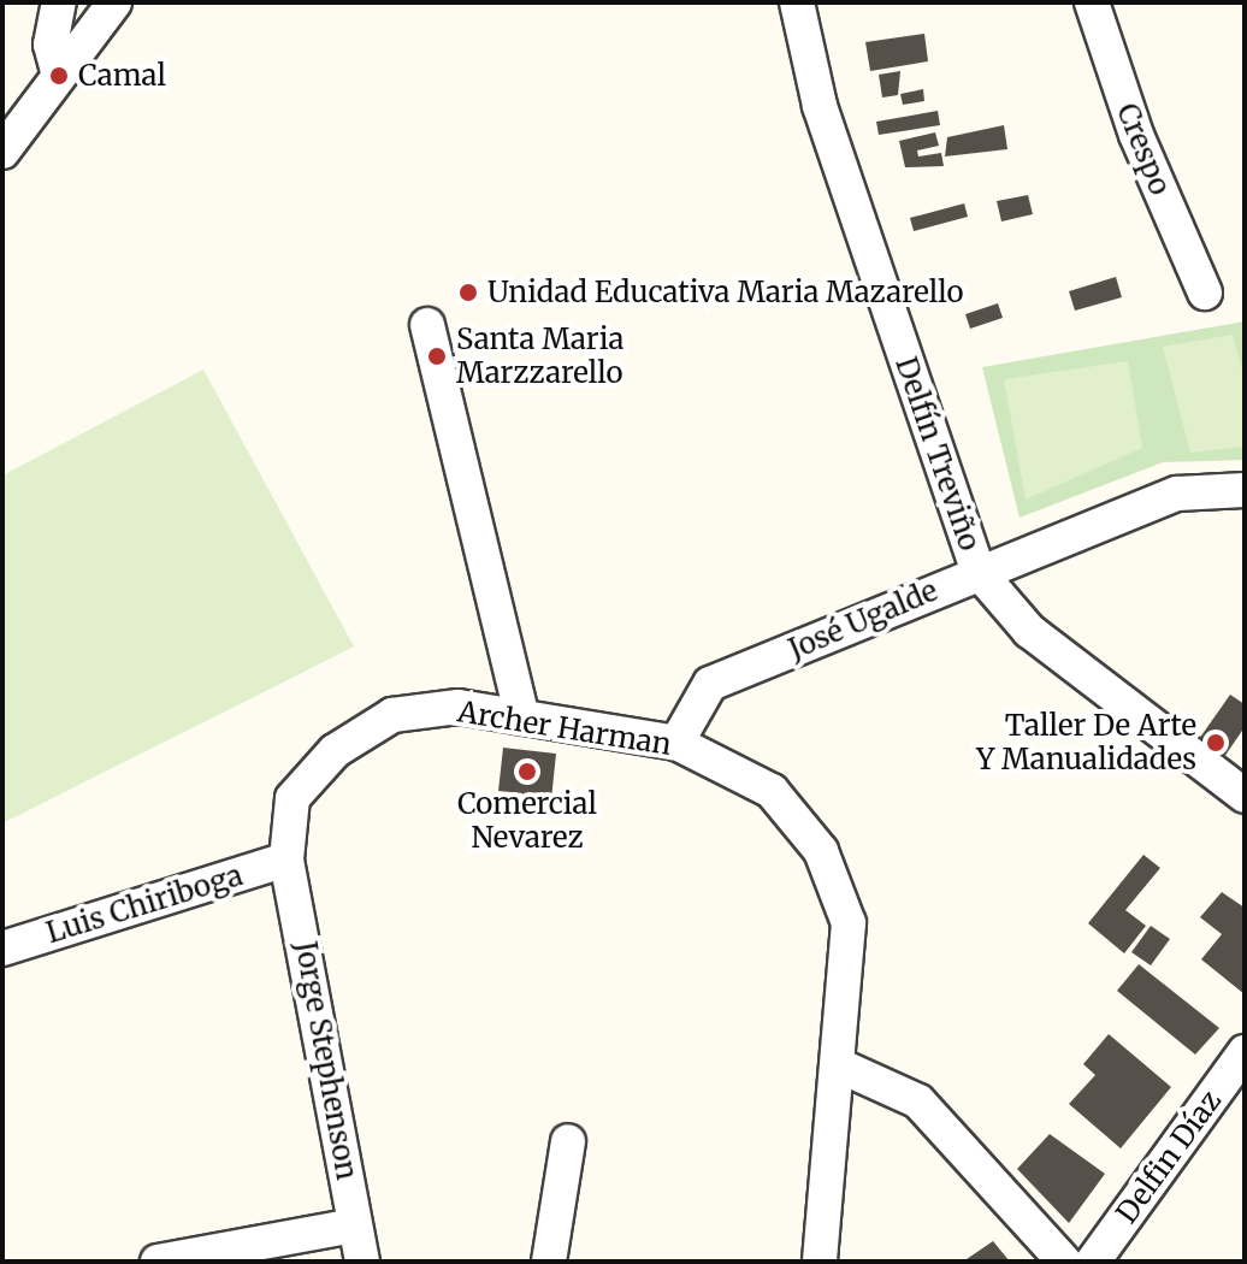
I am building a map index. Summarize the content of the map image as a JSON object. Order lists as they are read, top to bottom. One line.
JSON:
{"streets":{"street":["Crespo","Delfín Treviño","José Ugalde","Archer Harman","Luis Chiriboga","Jorge Stephenson","Delfin Díaz"]},"crossings":[["Delfín Treviño","José Ugalde"],["José Ugalde","Archer Harman"],["Archer Harman","Luis Chiriboga"],["Archer Harman","Jorge Stephenson"],["Luis Chiriboga","Jorge Stephenson"]],"places":["Camal","Unidad Educativa Maria Mazarello","Santa Maria Marzzarello","Taller De Arte Y Manualidades","Comercial Nevarez"]}
